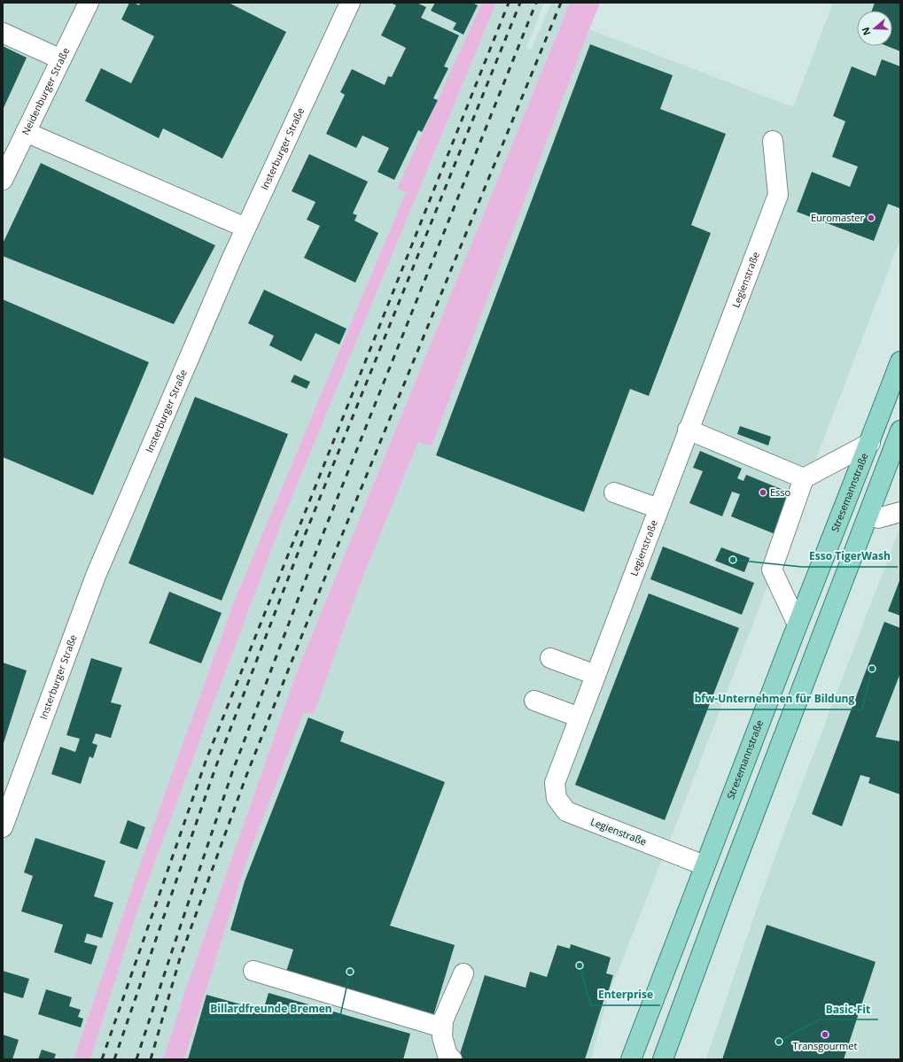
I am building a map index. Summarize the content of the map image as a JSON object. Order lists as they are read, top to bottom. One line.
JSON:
{"streets":{"main road":["Stresemannstraße"],"street":["Neidenburger Straße","Insterburger Straße","Legienstraße"]},"crossings":[["Legienstraße","Stresemannstraße"]],"places":["Euromaster","Esso","Esso TigerWash","bfw-Unternehmen für Bildung","Enterprise","Billardfreunde Bremen","Transgourmet","Basic-Fit"],"north":"left"}
